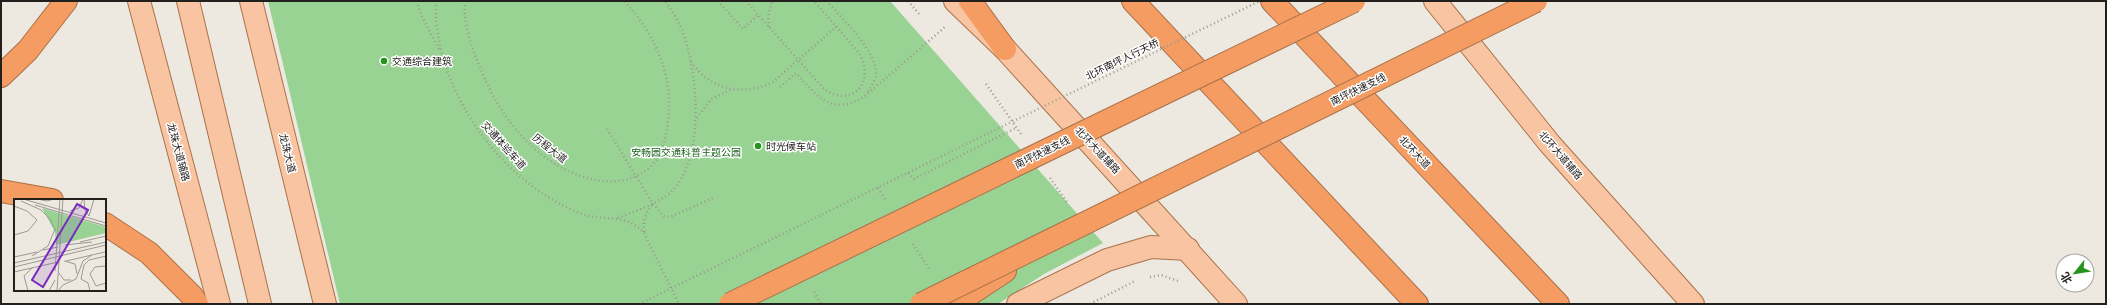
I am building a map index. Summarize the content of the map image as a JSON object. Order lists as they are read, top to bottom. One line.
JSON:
{"streets":{"highway":["南坪快速支线","北环大道"],"main road":["北环大道辅路","龙珠大道辅路","龙珠大道"],"path":["北环南坪人行天桥","交通体验车道","历程大道"]},"crossings":[["北环南坪人行天桥","交通体验车道"]],"parks":["安畅园交通科普主题公园"],"places":["交通综合建筑","时光候车站"],"north":"bottom left"}
